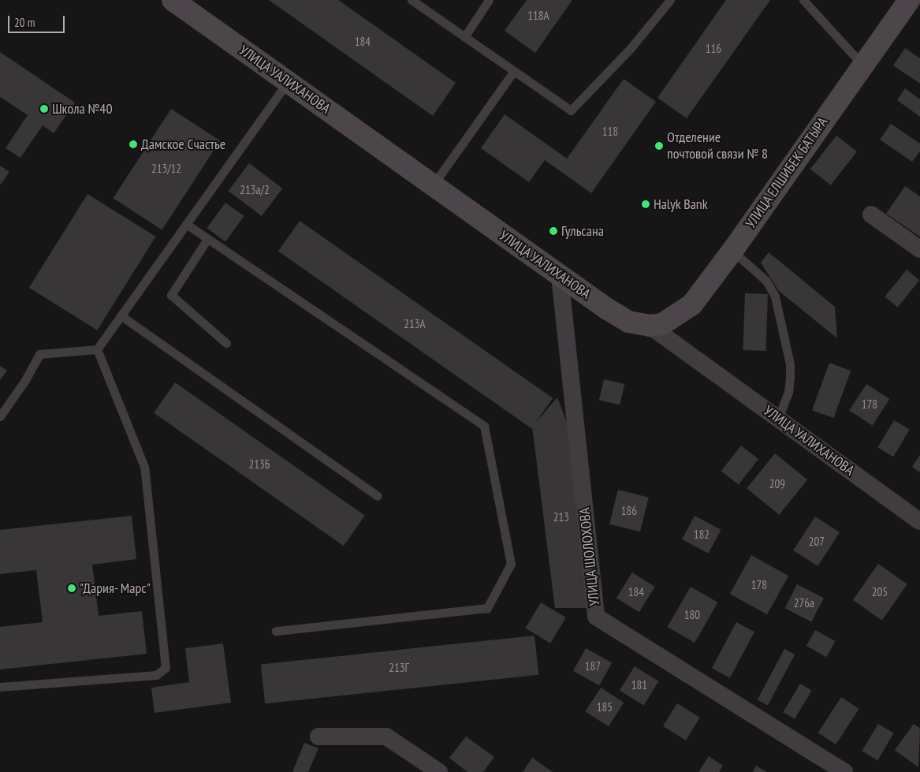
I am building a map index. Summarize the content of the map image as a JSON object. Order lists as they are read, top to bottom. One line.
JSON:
{"streets":{"main road":["УЛИЦА УАЛИХАНОВА","УЛИЦА ЕЛШИБЕК БАТЫРА"],"street":["УЛИЦА ШОЛОХОВА"]},"crossings":[["УЛИЦА УАЛИХАНОВА","УЛИЦА ЕЛШИБЕК БАТЫРА"],["УЛИЦА УАЛИХАНОВА","УЛИЦА ШОЛОХОВА"]],"places":["Школа №40","Дамское Счастье","Отделение почтовой связи № 8","Halyk Bank","Гульсана","\"Дария- Марс\""],"house_numbers":["118А","184","116","118","213/12","213а/2","213А","178","213Б","209","186","213","182","207","178","184","205","276а","180","187","213Г","181","185"],"scale_bar":"20 m"}
